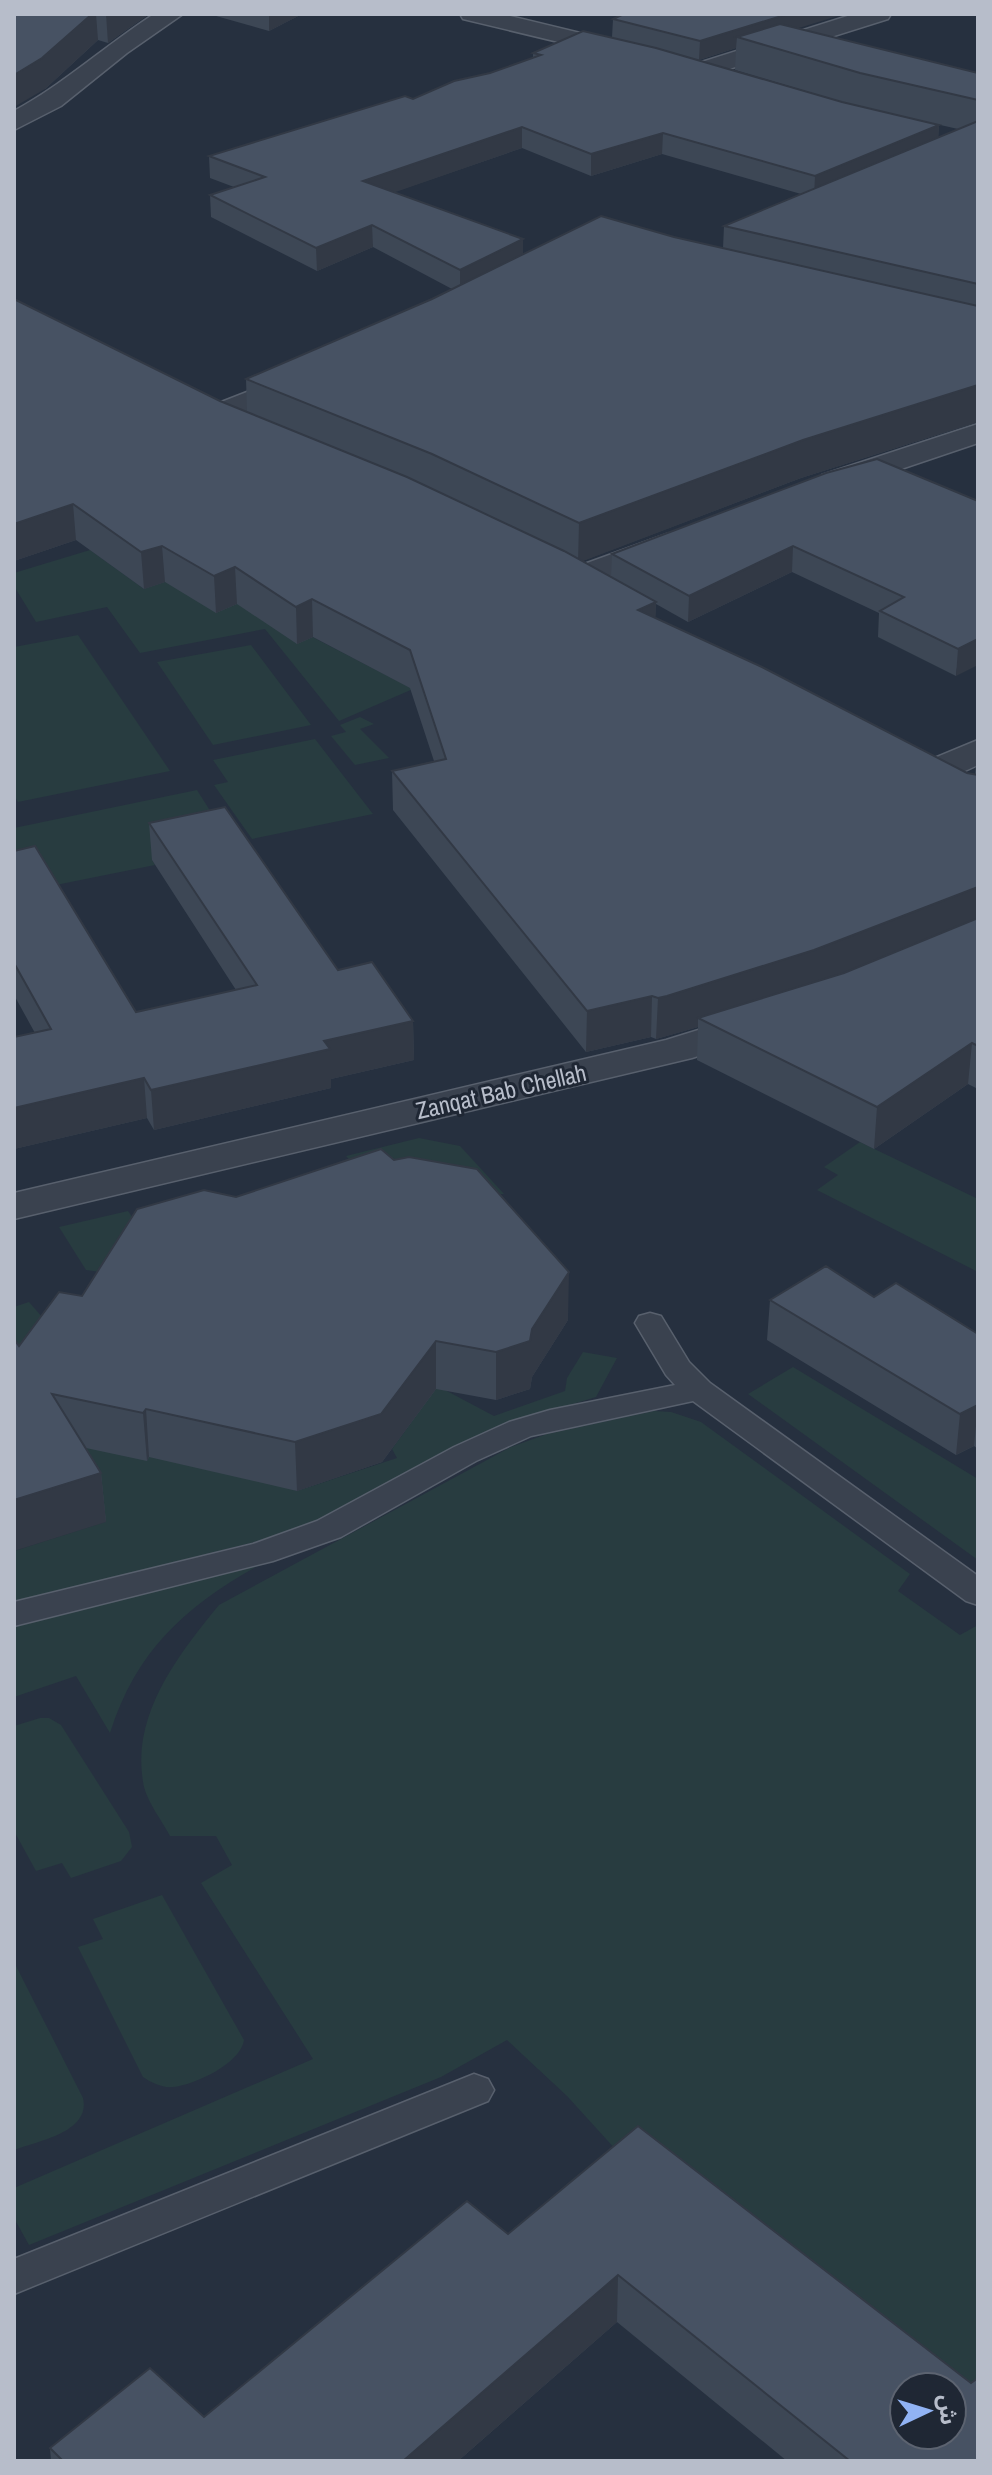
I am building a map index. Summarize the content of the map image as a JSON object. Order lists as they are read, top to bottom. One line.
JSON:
{"streets":{"street":["Zanqat Bab Chellah"]},"north":"right"}
